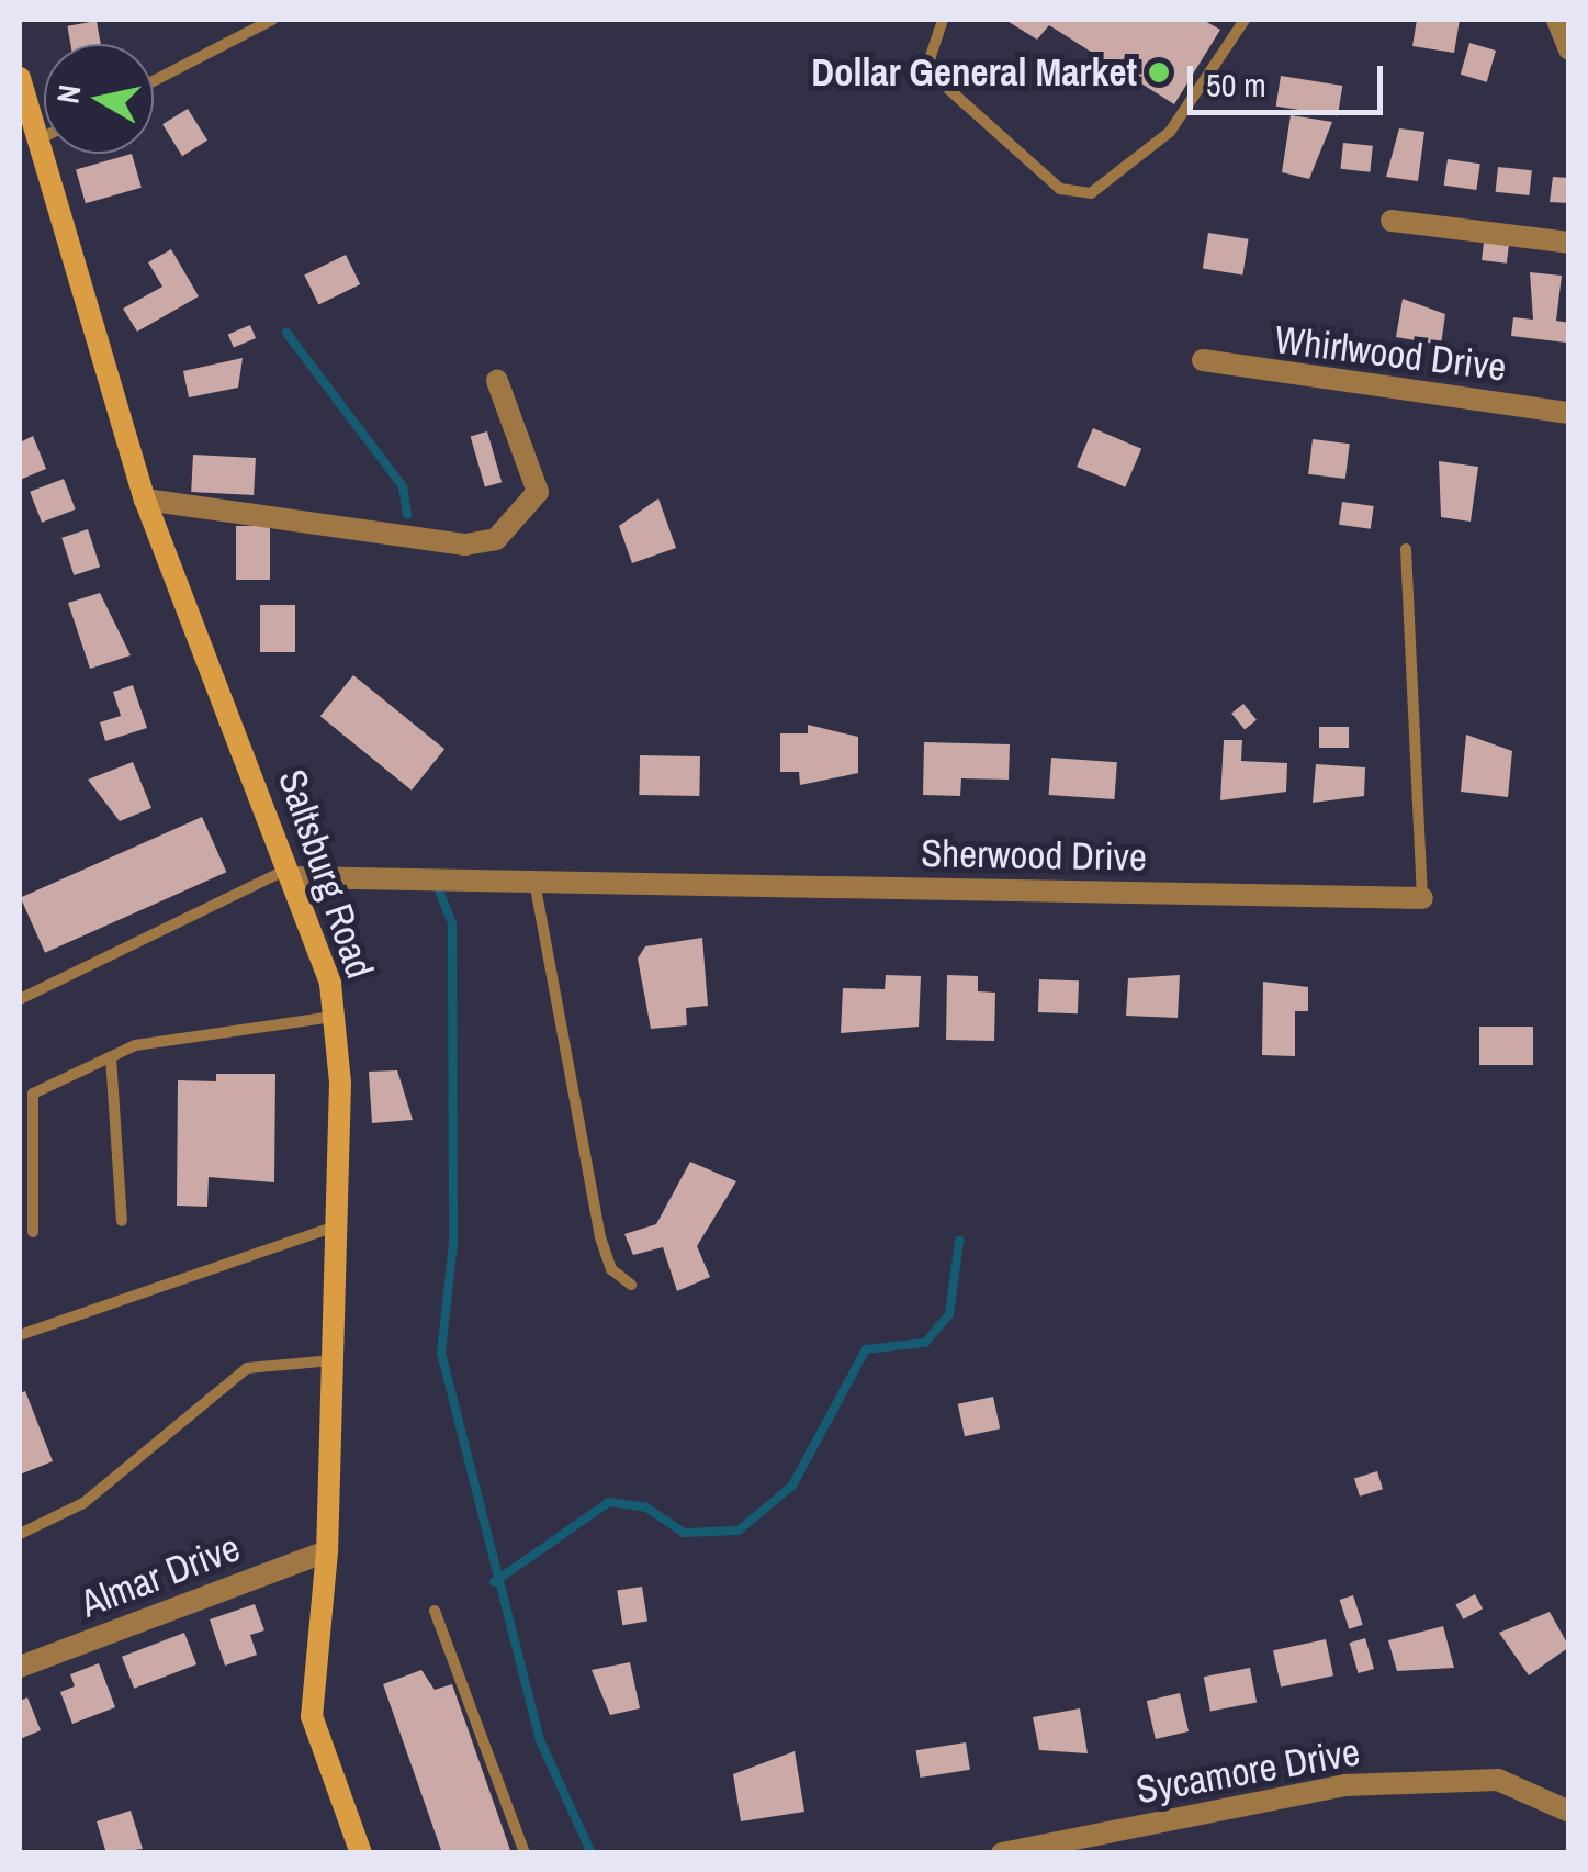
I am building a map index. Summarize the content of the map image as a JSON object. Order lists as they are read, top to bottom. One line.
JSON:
{"streets":{"main road":["Saltsburg Road"],"street":["Whirlwood Drive","Sherwood Drive","Almar Drive","Sycamore Drive"]},"crossings":[["Sherwood Drive","Saltsburg Road"],["Saltsburg Road","Almar Drive"]],"places":["Dollar General Market"],"scale_bar":"50 m","north":"left"}
